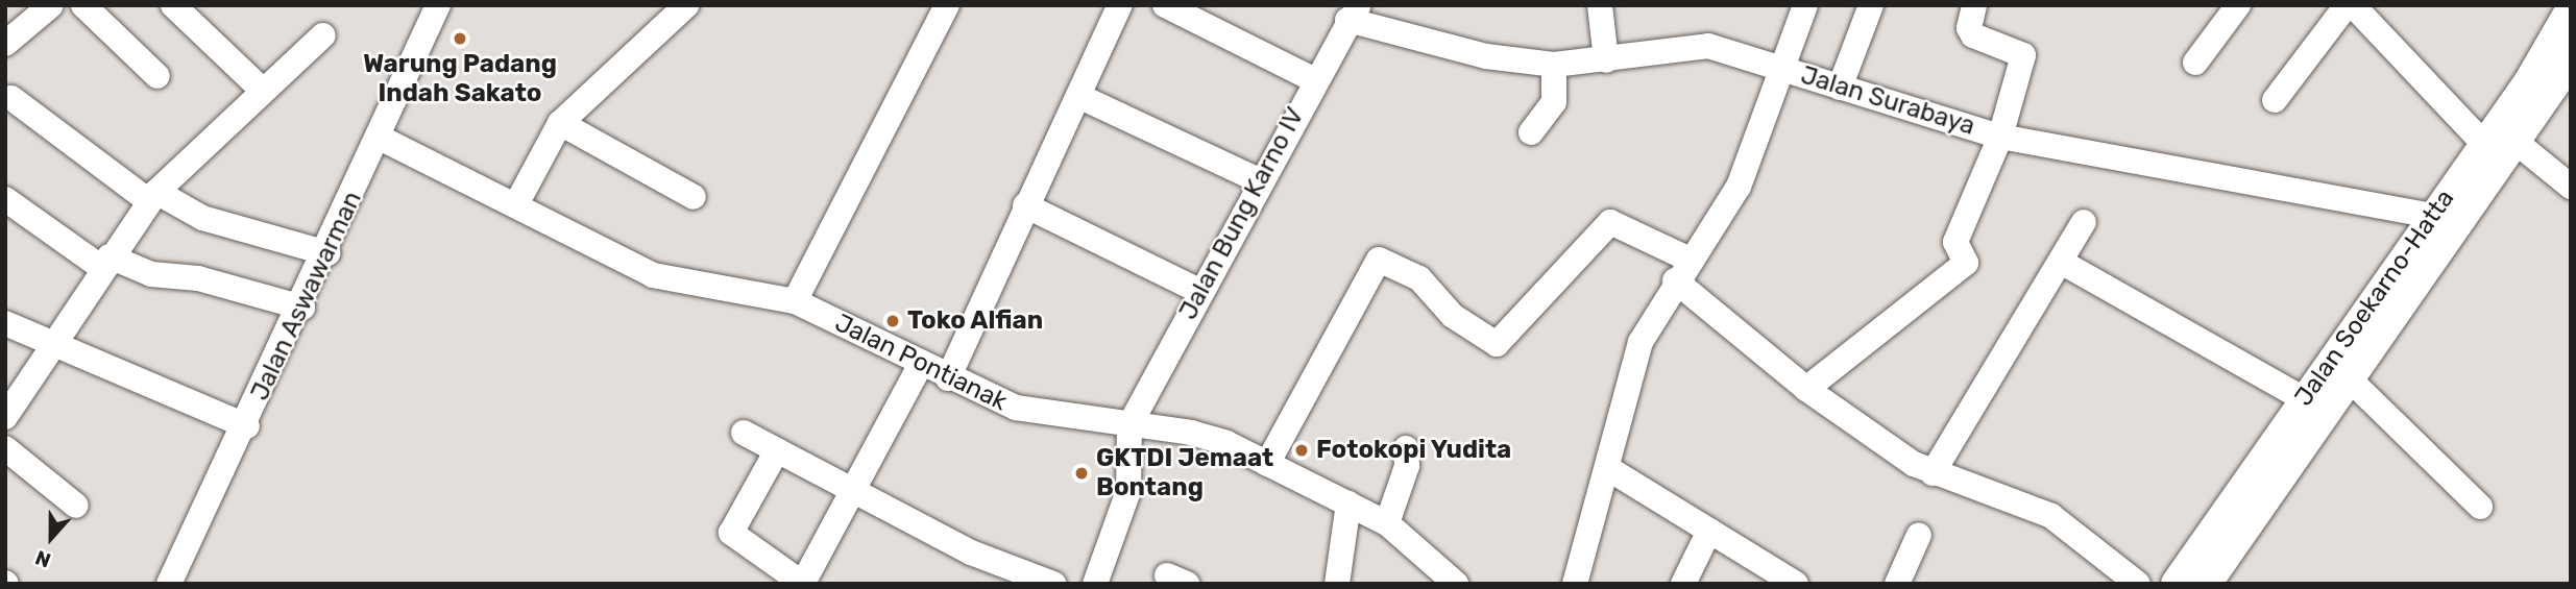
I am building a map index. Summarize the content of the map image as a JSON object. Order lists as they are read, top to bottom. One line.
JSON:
{"streets":{"main road":["Jalan Soekarno-Hatta"],"street":["Jalan Surabaya","Jalan Bung Karno IV","Jalan Aswawarman","Jalan Pontianak"]},"crossings":[["Jalan Surabaya","Jalan Bung Karno IV"],["Jalan Surabaya","Jalan Soekarno-Hatta"],["Jalan Bung Karno IV","Jalan Pontianak"],["Jalan Aswawarman","Jalan Pontianak"]],"places":["Warung Padang Indah Sakato","Toko Alfian","Fotokopi Yudita","GKTDI Jemaat Bontang"],"north":"bottom"}
